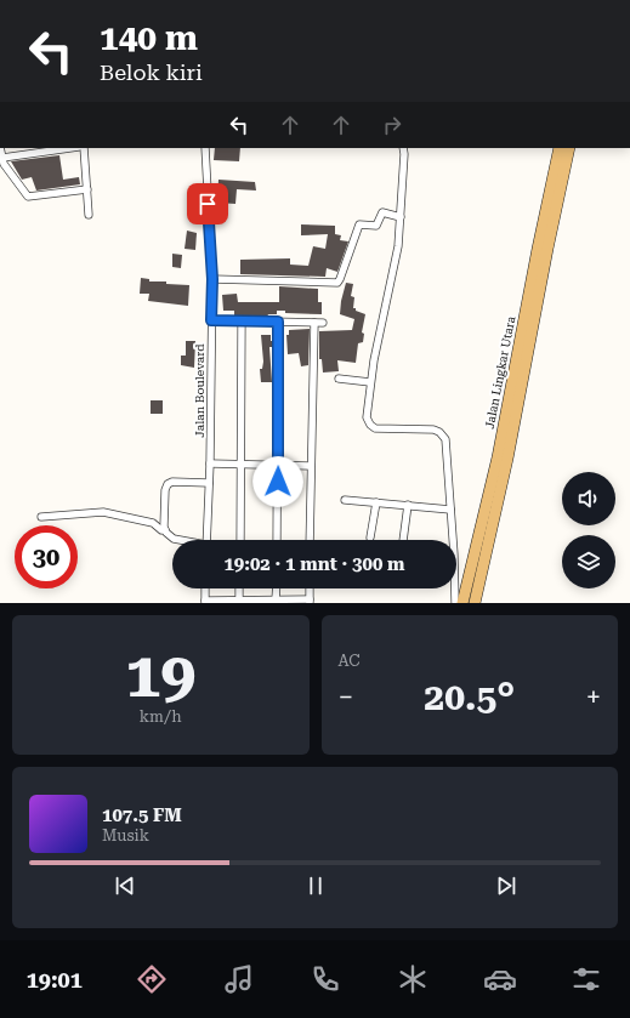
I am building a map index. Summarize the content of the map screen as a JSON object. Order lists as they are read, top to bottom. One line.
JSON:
{"streets":{"main road":["Jalan Lingkar Utara"],"street":["Jalan Boulevard"]},"page":{"turn":["140 m","Belok kiri"],"limit":"30","trip":"19:02 · 1 mnt · 300 m","tile":[["19","km/h"],"AC"],"heat":["−","20.5°","+"],"song":["107.5 FM","Musik"],"tabs":"19:01"}}
